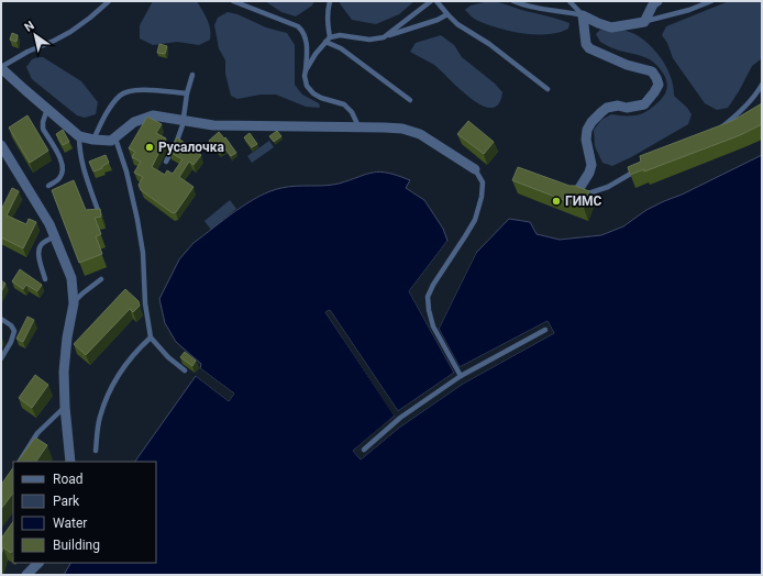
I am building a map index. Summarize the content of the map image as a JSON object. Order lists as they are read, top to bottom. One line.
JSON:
{"places":["Русалочка","ГИМС"],"legend":["Road","Park","Water","Building"],"north":"top left"}
